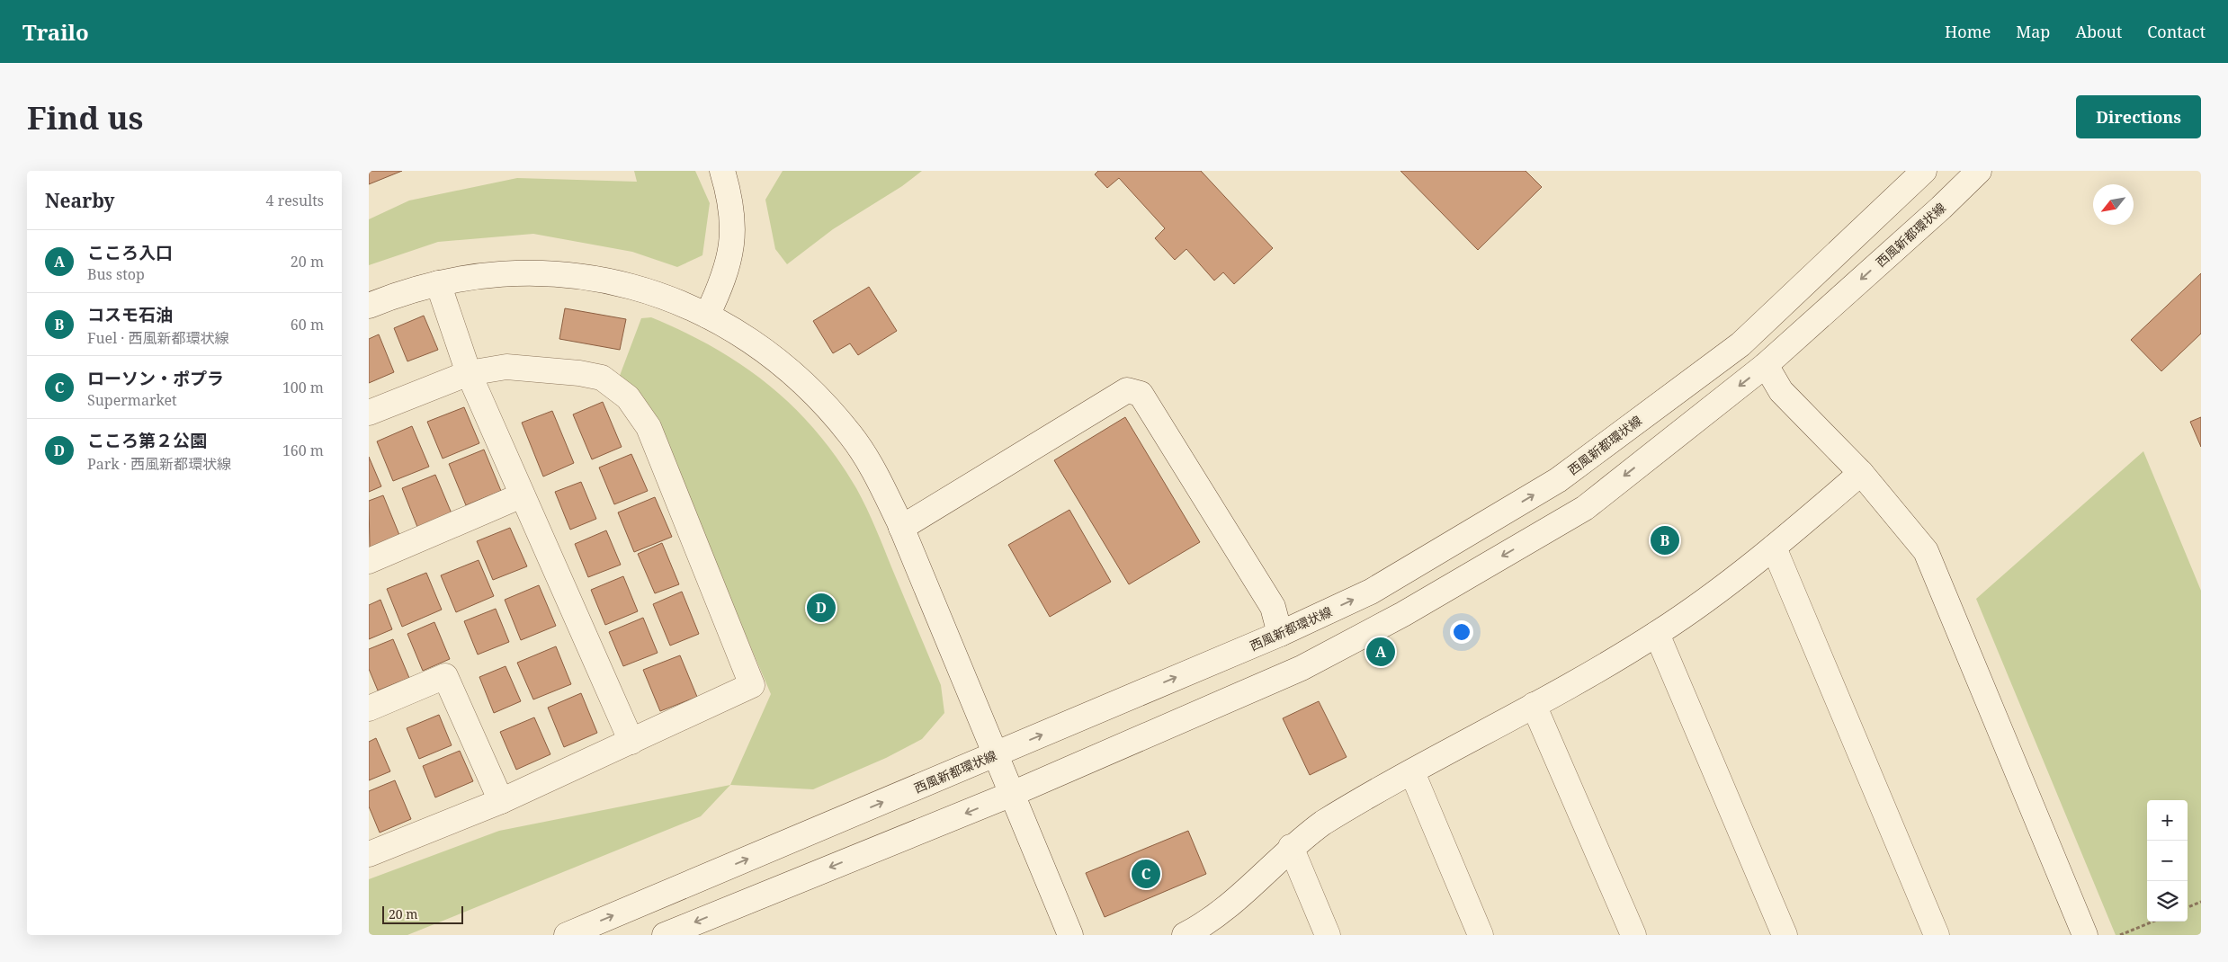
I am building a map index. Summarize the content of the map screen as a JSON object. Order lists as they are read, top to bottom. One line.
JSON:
{"streets":{"street":["西風新都環状線"]},"scale_bar":"20 m","north":"bottom left","page":{"header":"Trailo","nav":["Home","Map","About","Contact"],"buttons":"Directions","title":"Find us","heading":["Nearby","4 results"],"list":[{"mark":"A","name":"こころ入口","note":"Bus stop","value":"20 m"},{"mark":"B","name":"コスモ石油","note":"Fuel · 西風新都環状線","value":"60 m"},{"mark":"C","name":"ローソン・ポプラ","note":"Supermarket","value":"100 m"},{"mark":"D","name":"こころ第２公園","note":"Park · 西風新都環状線","value":"160 m"}],"pins":["B","D","A","C"],"map_buttons":["+","−"],"scale":"20 m"}}
